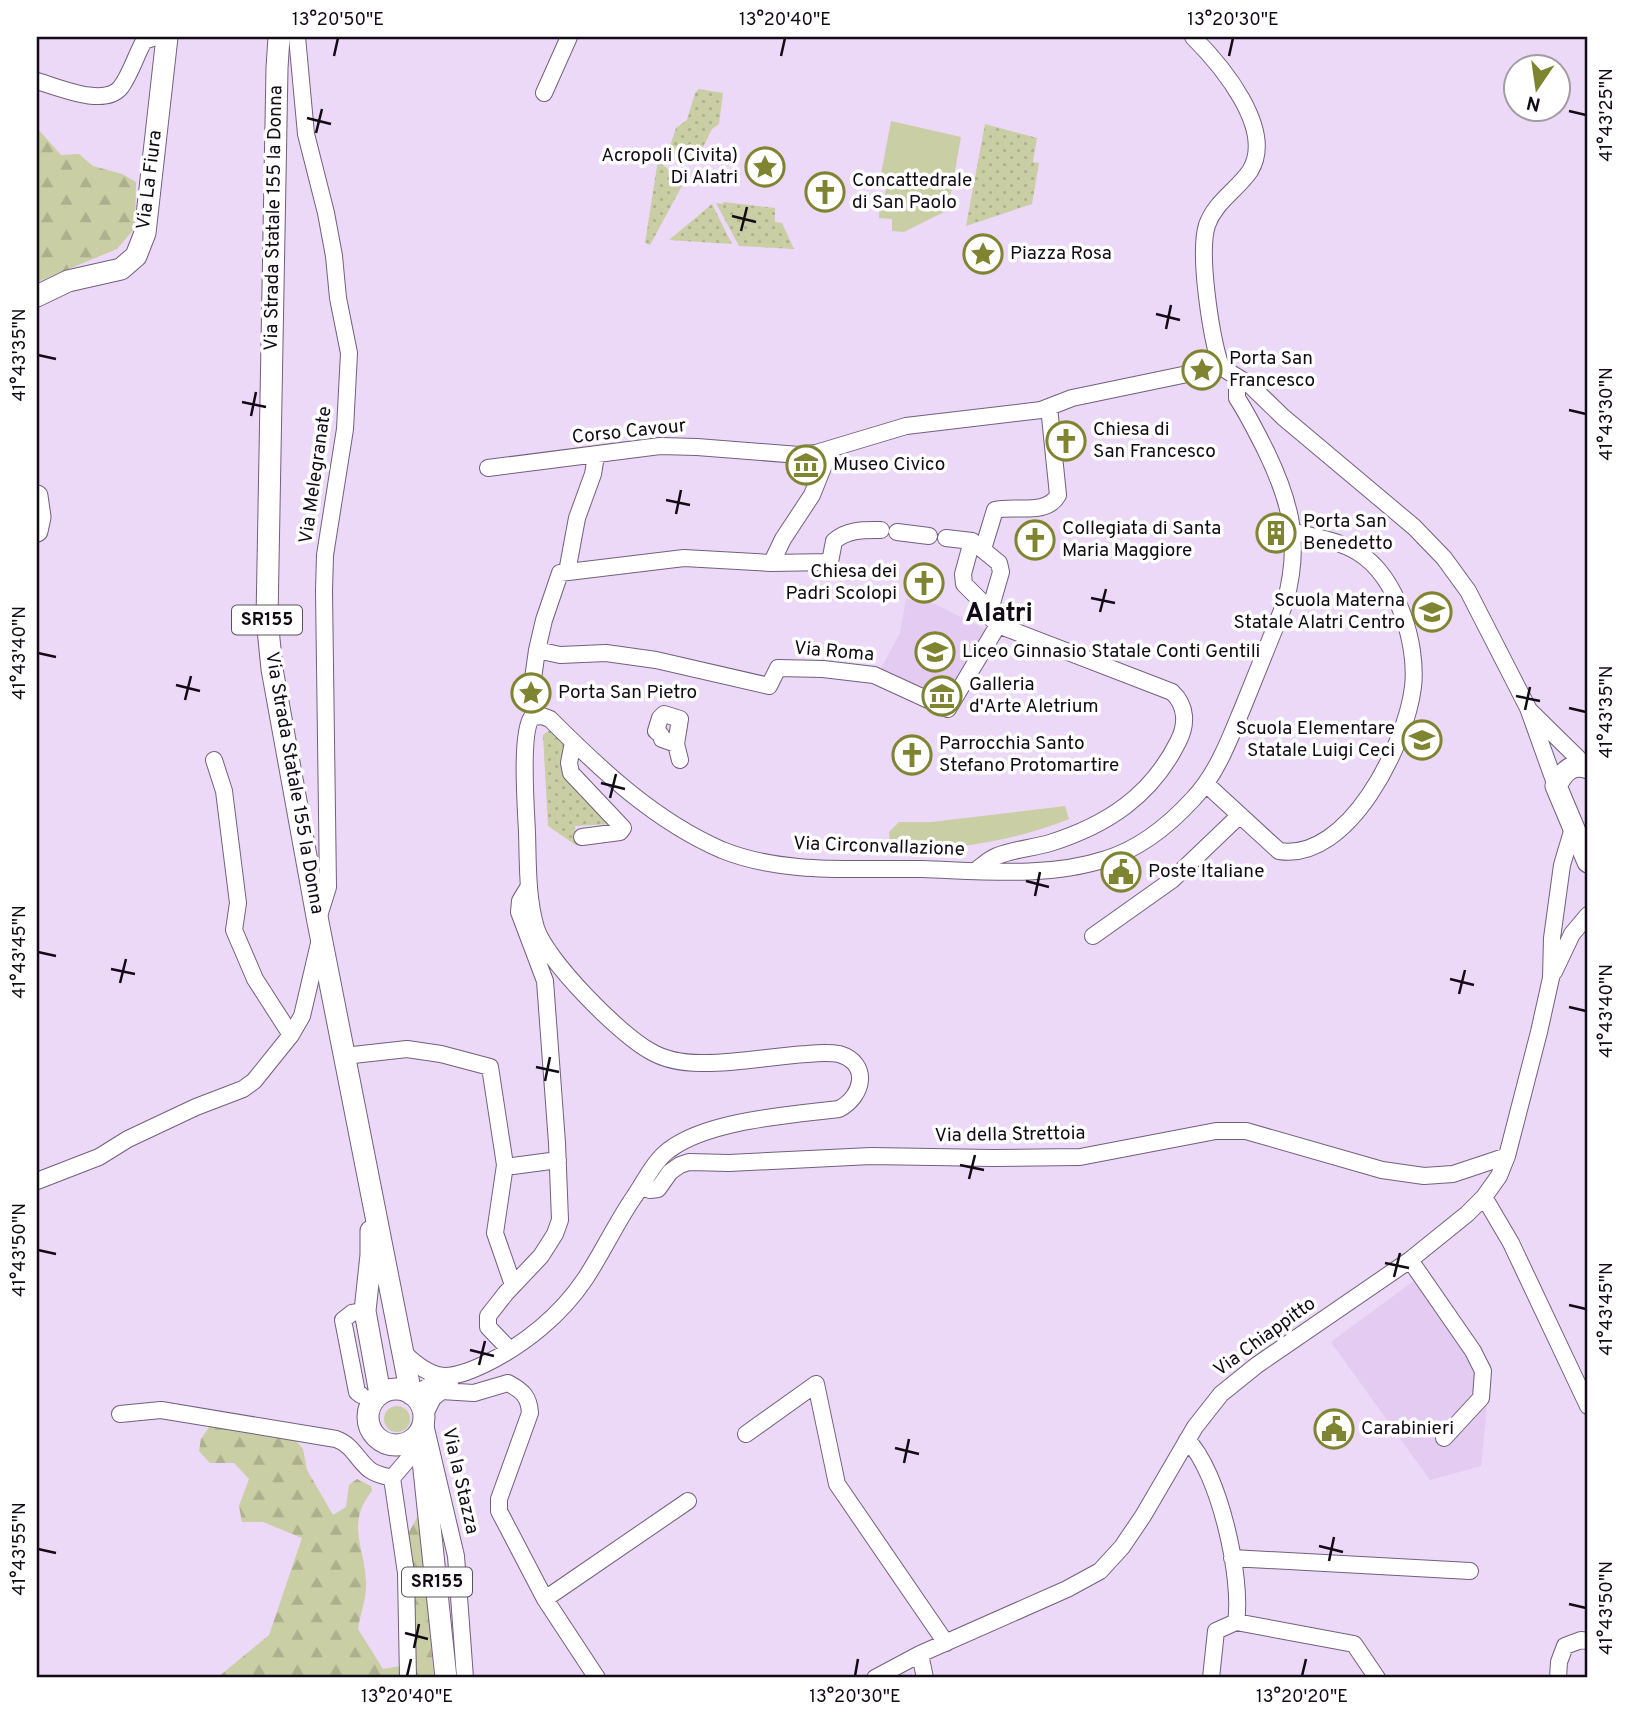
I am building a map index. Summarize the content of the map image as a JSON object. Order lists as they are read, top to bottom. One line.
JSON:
{"streets":{"main road":["Via La Fiura","Via Strada Statale 155 la Donna","SR155"],"street":["Corso Cavour","Via Melegranate","Via Roma","Via Circonvallazione","Via della Strettoia","Via Chiappitto","Via la Stazza"]},"crossings":[["Via Strada Statale 155 la Donna","Via Melegranate"],["Via della Strettoia","Via Chiappitto"]],"districts":["Alatri"],"places":{"place":["Acropoli (Civita) Di Alatri","Piazza Rosa","Porta San Francesco","Porta San Pietro"],"church":["Concattedrale di San Paolo","Chiesa di San Francesco","Collegiata di Santa Maria Maggiore","Chiesa dei Padri Scolopi","Parrocchia Santo Stefano Protomartire"],"museum":["Museo Civico","Galleria d'Arte Aletrium"],"building":["Porta San Benedetto"],"school or university":["Scuola Materna Statale Alatri Centro","Liceo Ginnasio Statale Conti Gentili","Scuola Elementare Statale Luigi Ceci"],"public building":["Poste Italiane","Carabinieri"]},"north":"bottom","coordinates":["13°20'50\"E","13°20'40\"E","13°20'30\"E","41°43'25\"N","41°43'35\"N","41°43'30\"N","41°43'40\"N","41°43'45\"N","41°43'50\"N","41°43'55\"N","13°20'20\"E"]}
